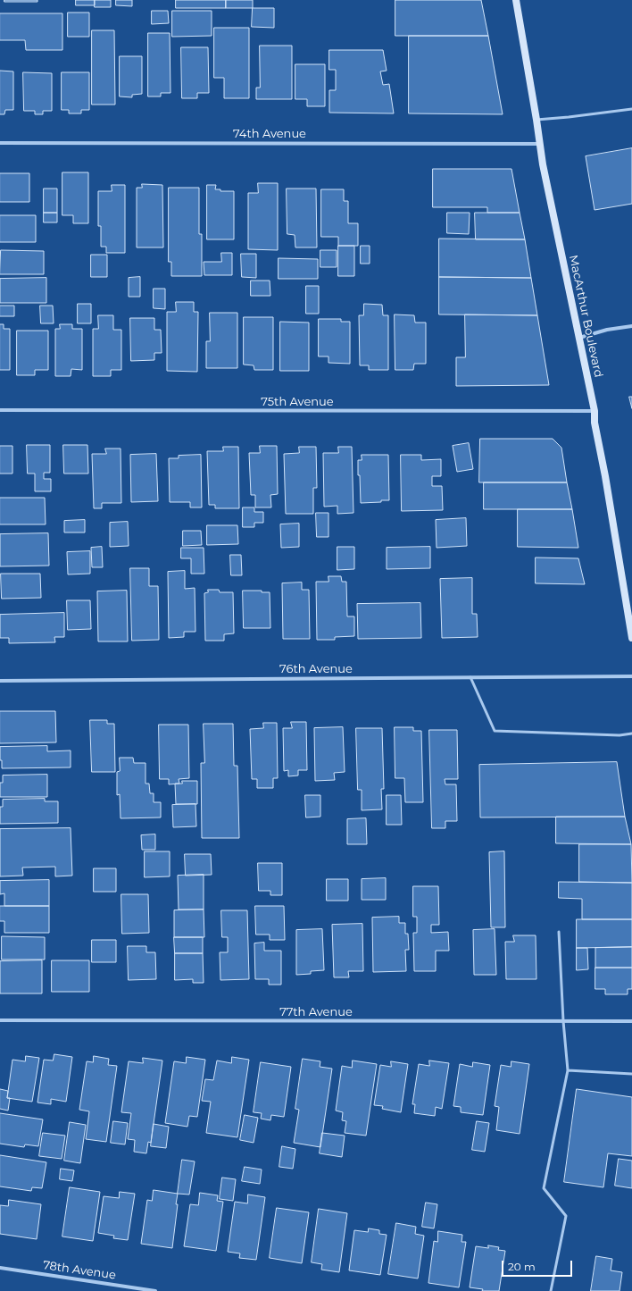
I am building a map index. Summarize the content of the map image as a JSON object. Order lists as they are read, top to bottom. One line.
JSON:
{"streets":{"main road":["MacArthur Boulevard"],"street":["74th Avenue","75th Avenue","76th Avenue","77th Avenue","78th Avenue"]},"crossings":[["74th Avenue","MacArthur Boulevard"],["MacArthur Boulevard","75th Avenue"]],"scale_bar":"20 m"}
